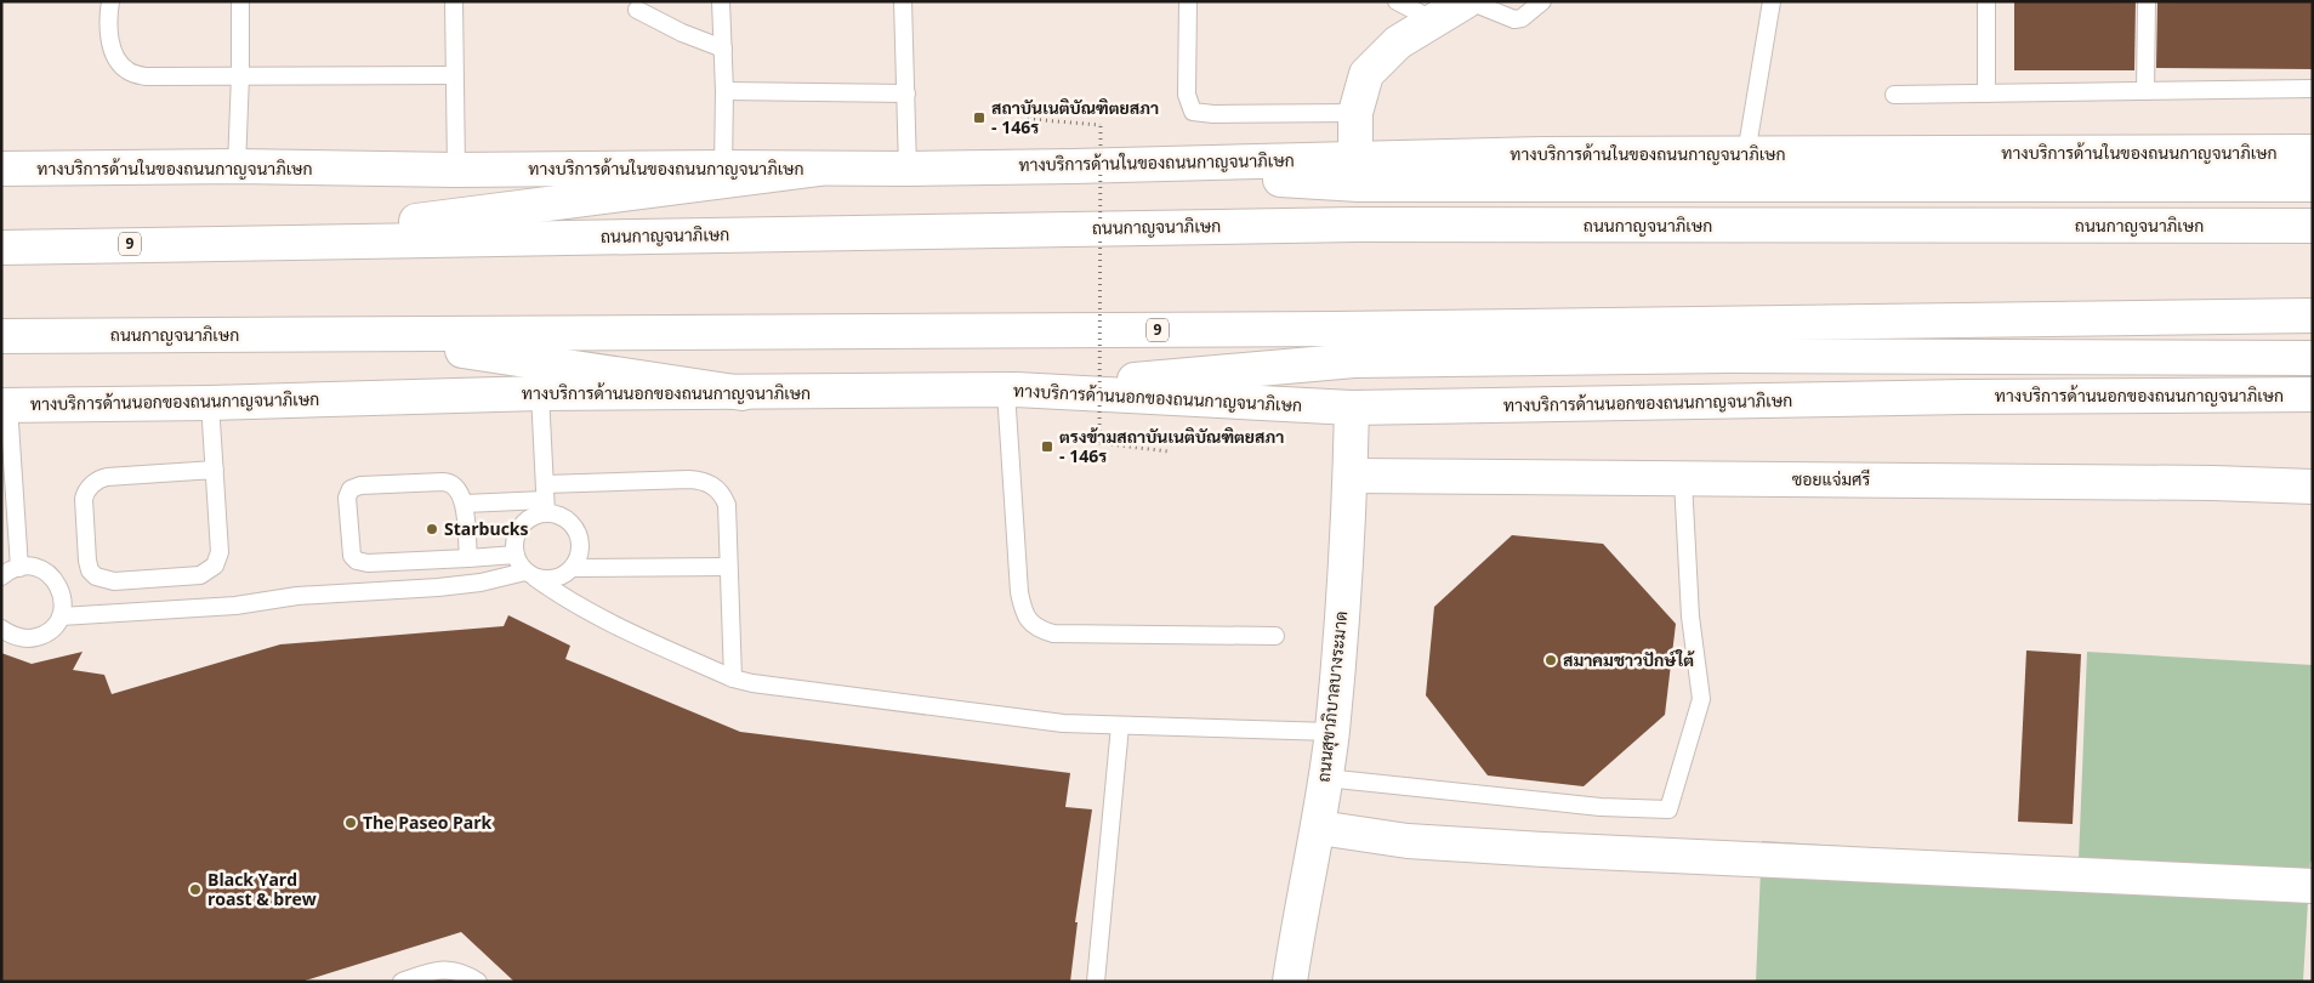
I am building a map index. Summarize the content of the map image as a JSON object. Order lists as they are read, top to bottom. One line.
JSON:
{"streets":{"main road":["ทางบริการด้านในของถนนกาญจนาภิเษก","ถนนกาญจนาภิเษก","9","ทางบริการด้านนอกของถนนกาญจนาภิเษก","ซอยแจ่มศรี","ถนนสุขาภิบาลบางระมาด"]},"crossings":[["ทางบริการด้านนอกของถนนกาญจนาภิเษก","ถนนสุขาภิบาลบางระมาด"],["ซอยแจ่มศรี","ถนนสุขาภิบาลบางระมาด"]],"places":{"transit":["สถาบันเนติบัณฑิตยสภา - 146ร","ตรงข้ามสถาบันเนติบัณฑิตยสภา - 146ร"],"other":["Starbucks","สมาคมชาวปักษ์ใต้","The Paseo Park","Black Yard roast & brew"]}}
